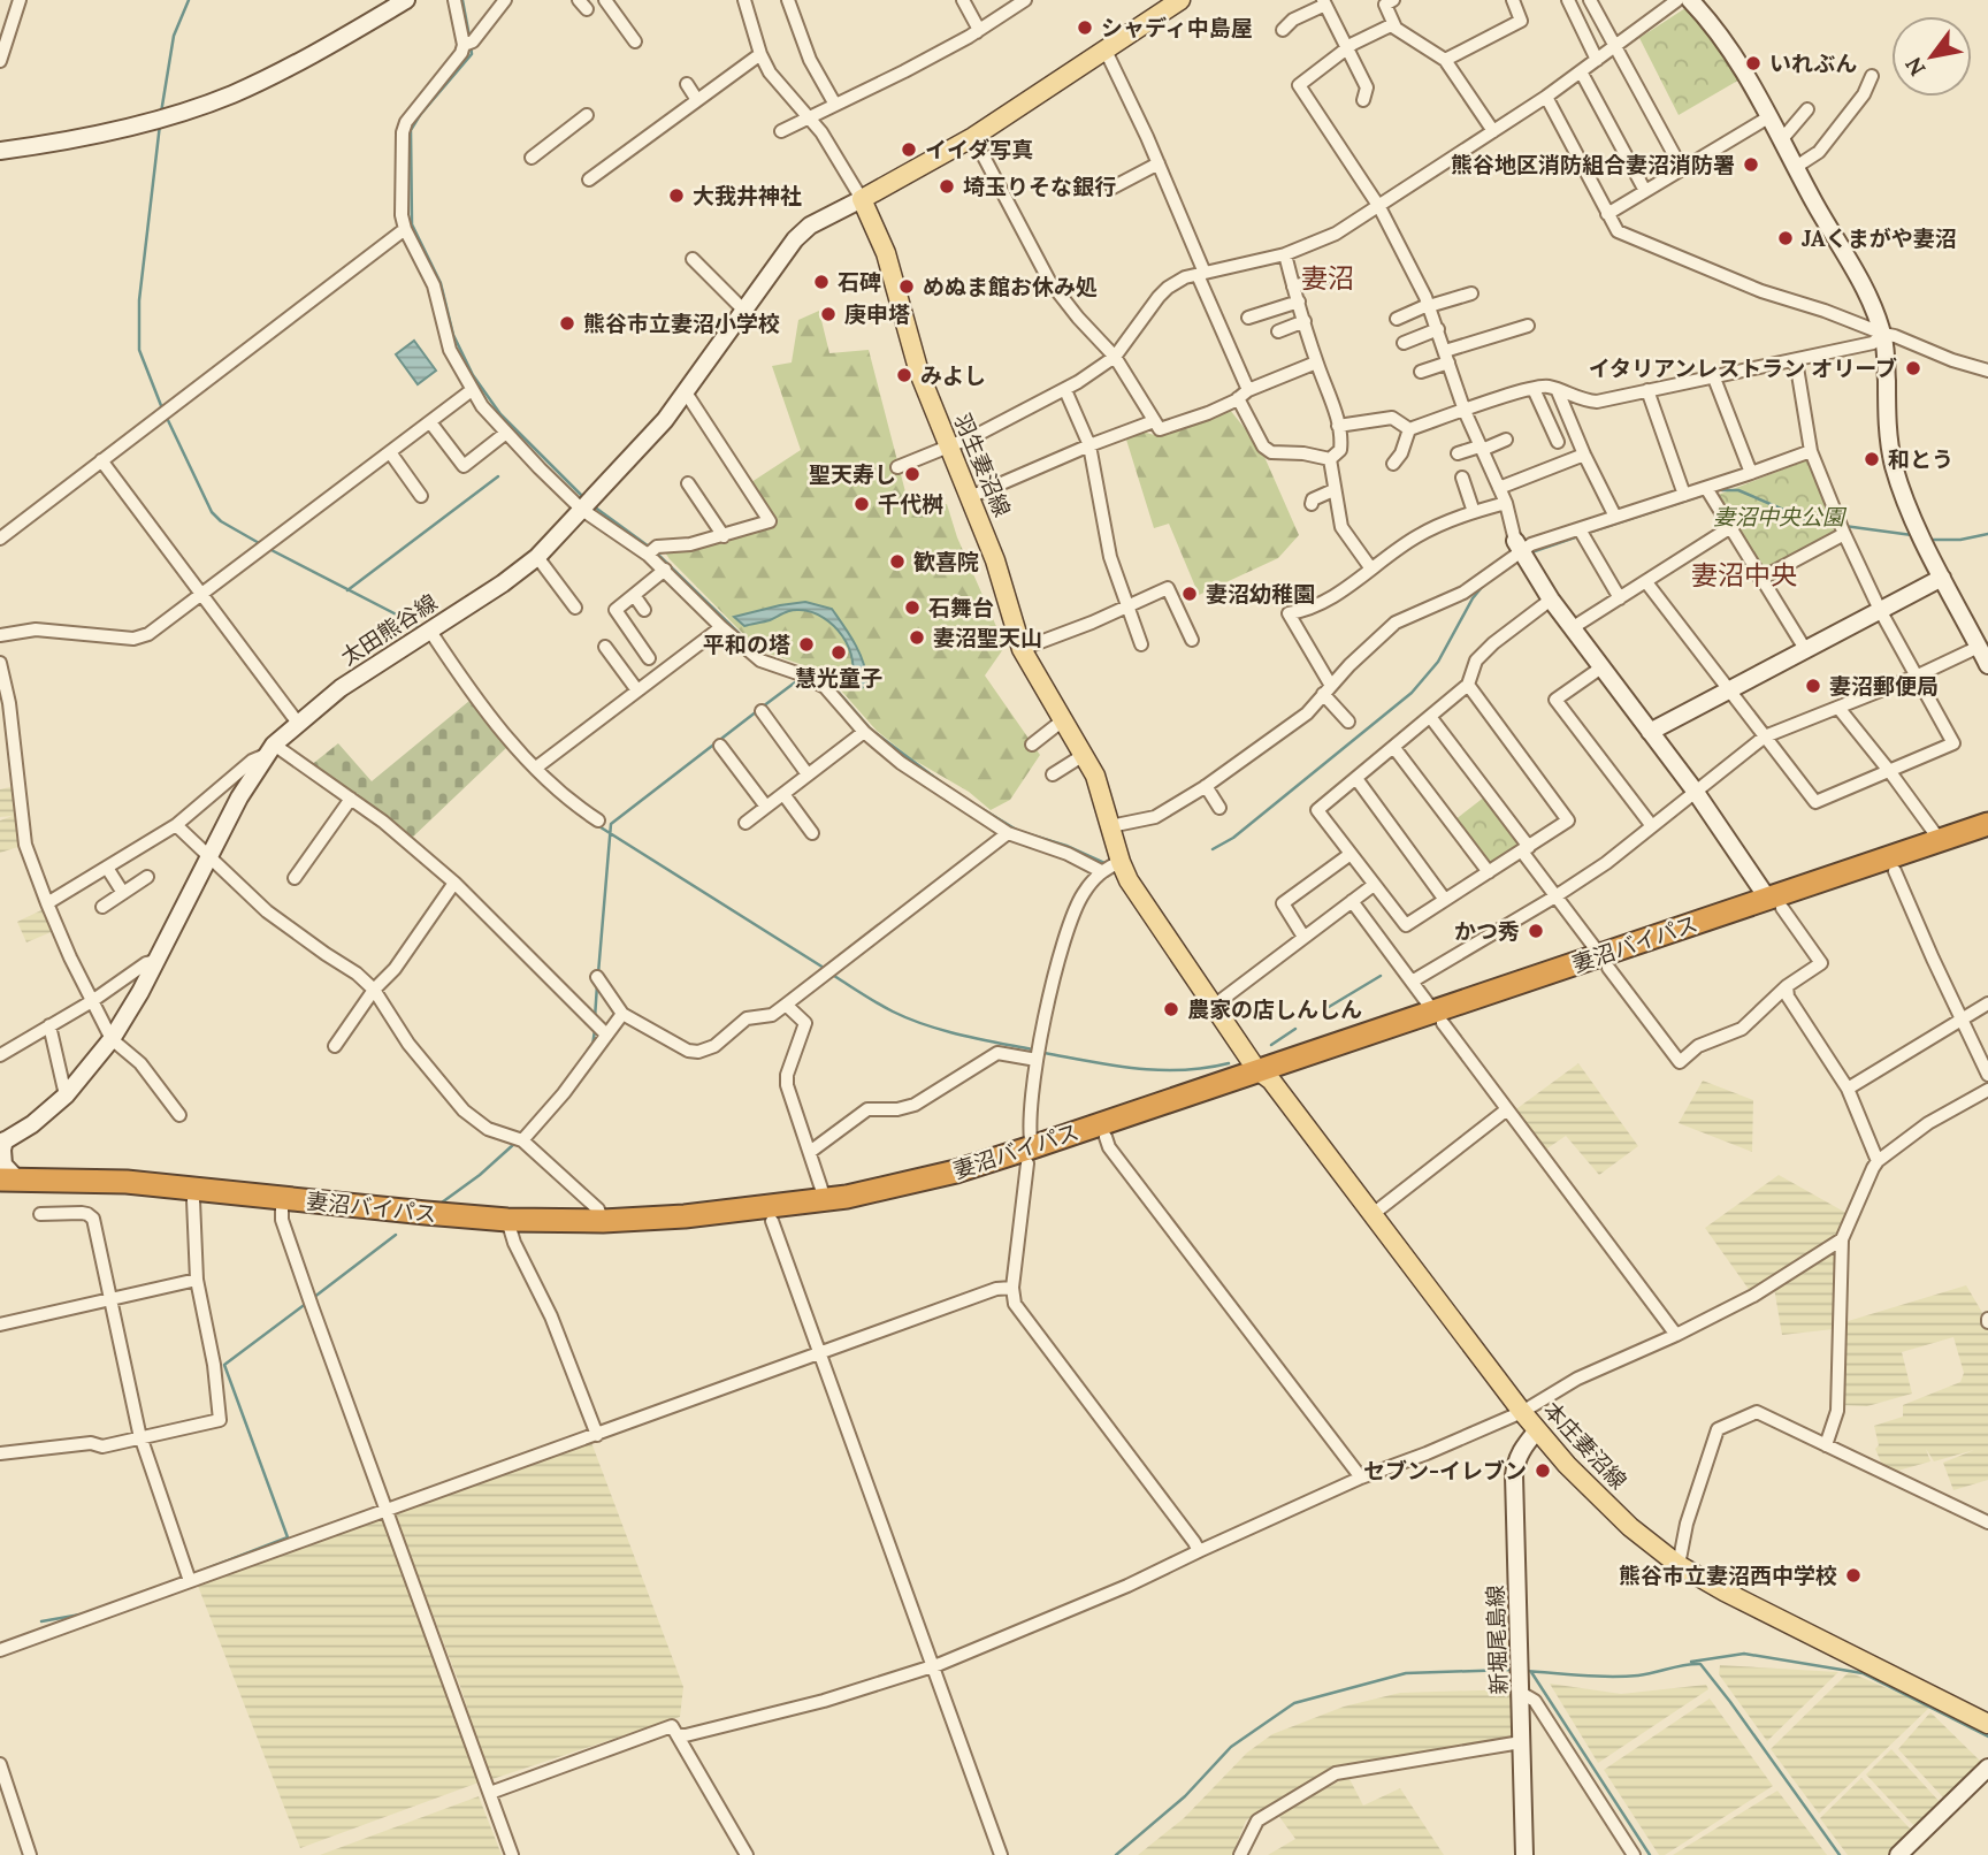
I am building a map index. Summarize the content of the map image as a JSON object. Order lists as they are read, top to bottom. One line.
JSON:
{"streets":{"highway":["妻沼バイパス"],"main road":["羽生妻沼線","本庄妻沼線"],"street":["太田熊谷線","新堀尾島線"]},"crossings":[["羽生妻沼線","太田熊谷線"],["羽生妻沼線","妻沼バイパス"],["羽生妻沼線","本庄妻沼線"],["妻沼バイパス","本庄妻沼線"],["本庄妻沼線","新堀尾島線"]],"districts":["妻沼","妻沼中央"],"parks":["妻沼中央公園"],"places":["シャディ中島屋","いれぶん","イイダ写真","熊谷地区消防組合妻沼消防署","埼玉りそな銀行","大我井神社","JAくまがや妻沼","石碑","めぬま館お休み処","庚申塔","熊谷市立妻沼小学校","イタリアンレストラン オリーブ","みよし","和とう","聖天寿し","千代桝","歓喜院","妻沼幼稚園","石舞台","妻沼聖天山","平和の塔","慧光童子","妻沼郵便局","かつ秀","農家の店しんしん","セブン-イレブン","熊谷市立妻沼西中学校"],"north":"bottom left"}
